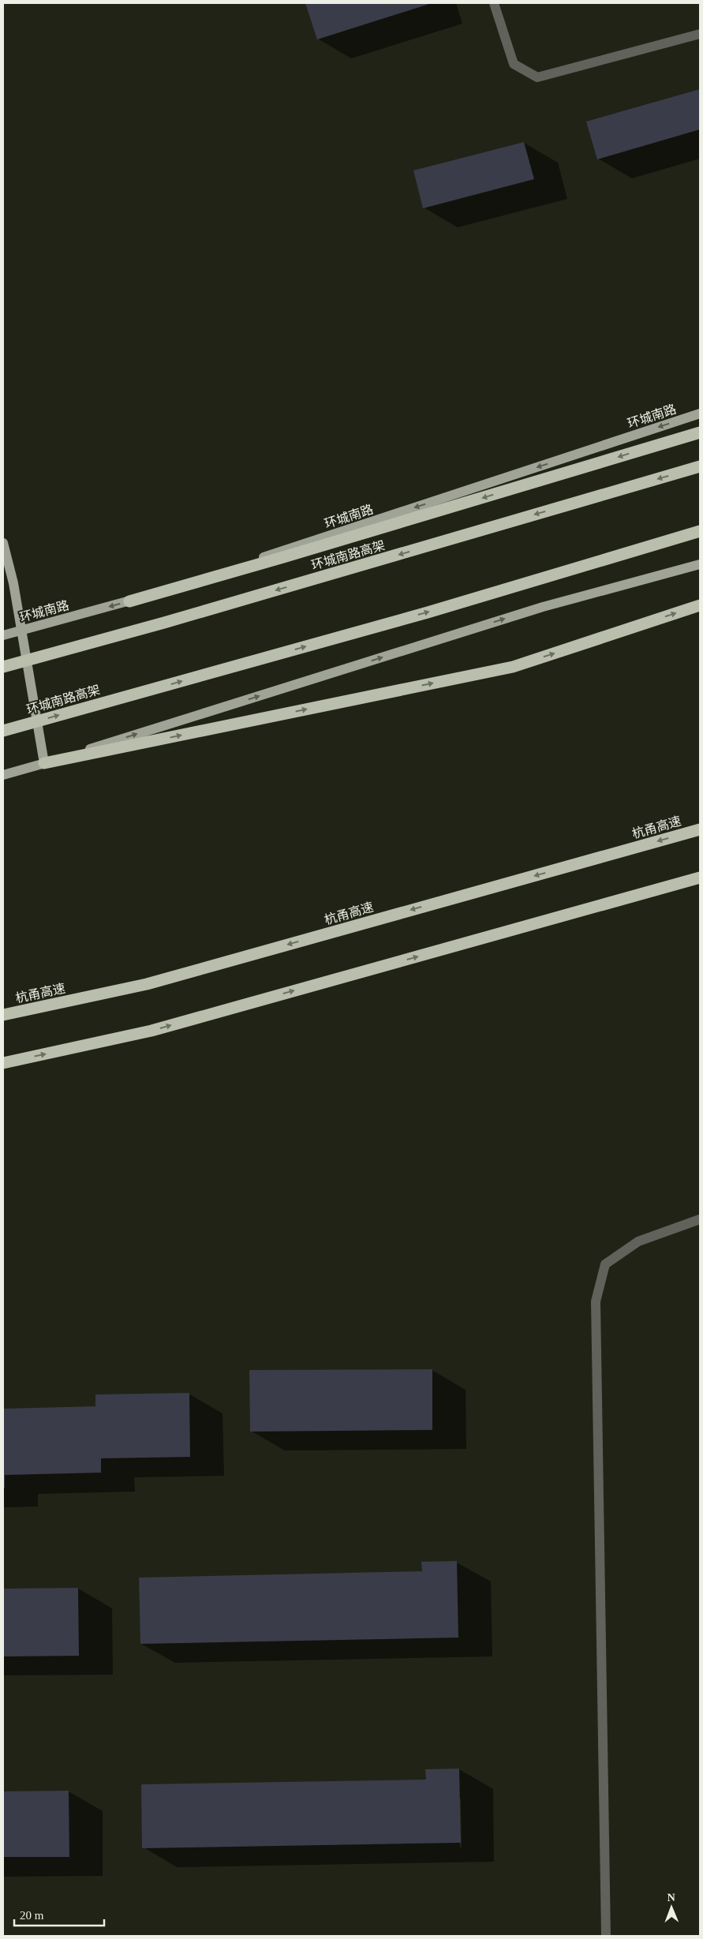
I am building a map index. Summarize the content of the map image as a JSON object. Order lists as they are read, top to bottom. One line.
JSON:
{"streets":{"highway":["环城南路高架","杭甬高速"],"main road":["环城南路"]},"one_way":["环城南路"],"scale_bar":"20 m","north":"top"}
